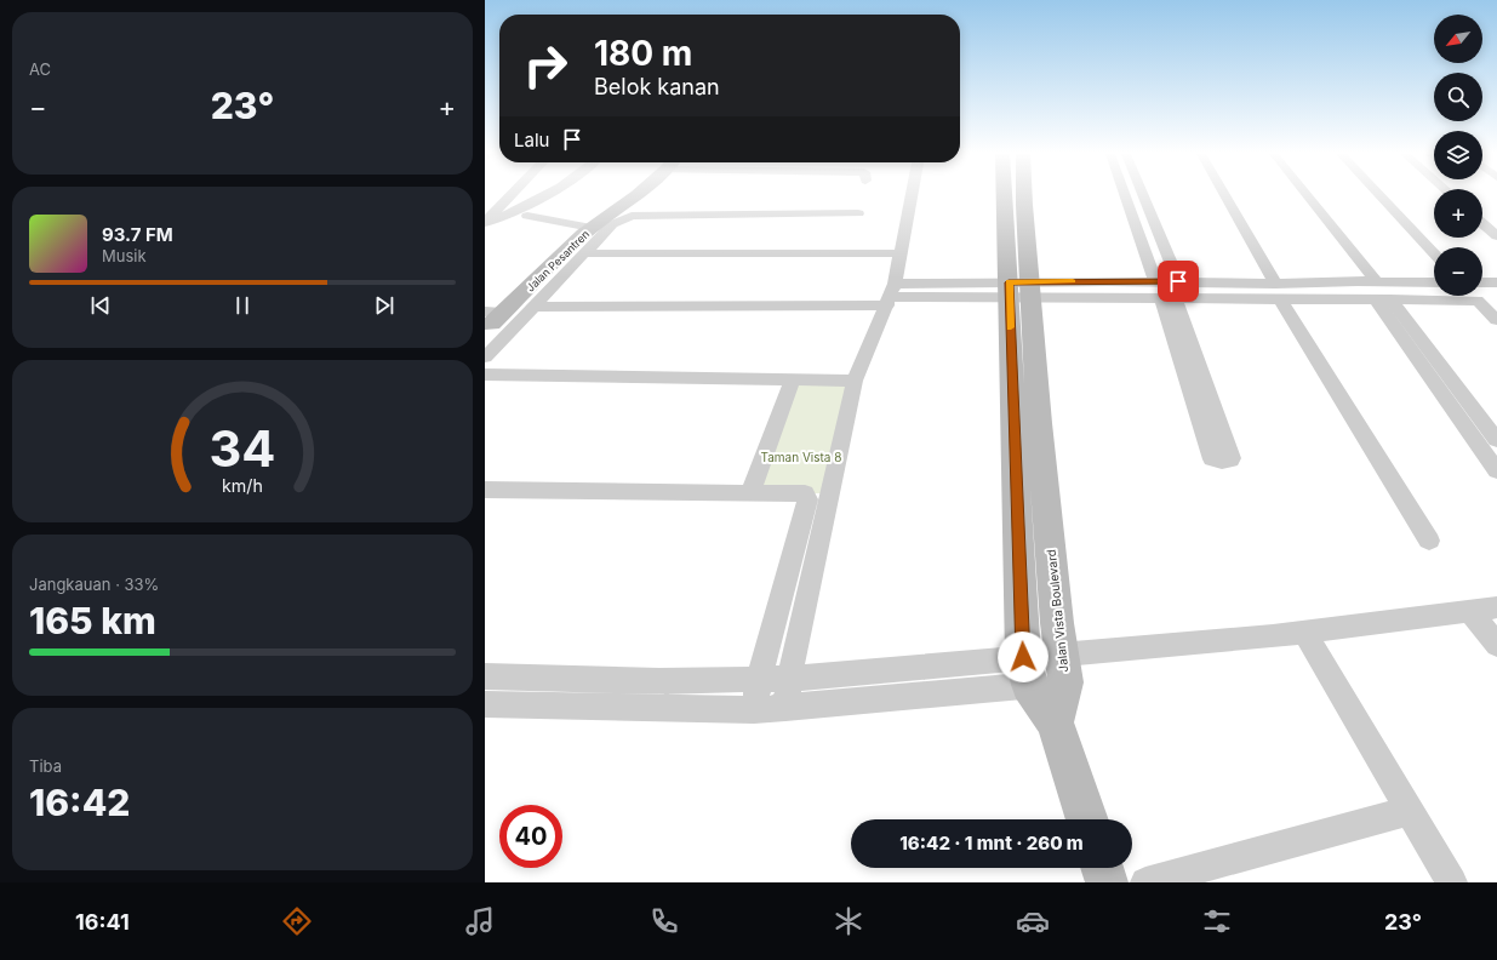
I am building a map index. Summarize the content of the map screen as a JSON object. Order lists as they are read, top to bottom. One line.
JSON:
{"streets":{"street":["Jalan Pesantren","Jalan Vista Boulevard"]},"parks":["Taman Vista 8"],"north":"bottom left","page":{"tile":["AC",["Jangkauan · 33%","165 km"],["Tiba","16:42"]],"map_buttons":["+","−"],"turn":["180 m","Belok kanan"],"heat":["−","23°","+"],"then":"Lalu","song":["93.7 FM","Musik"],"limit":"40","trip":"16:42 · 1 mnt · 260 m","tabs":["16:41","23°"],"gauge":["34","km/h"]}}
